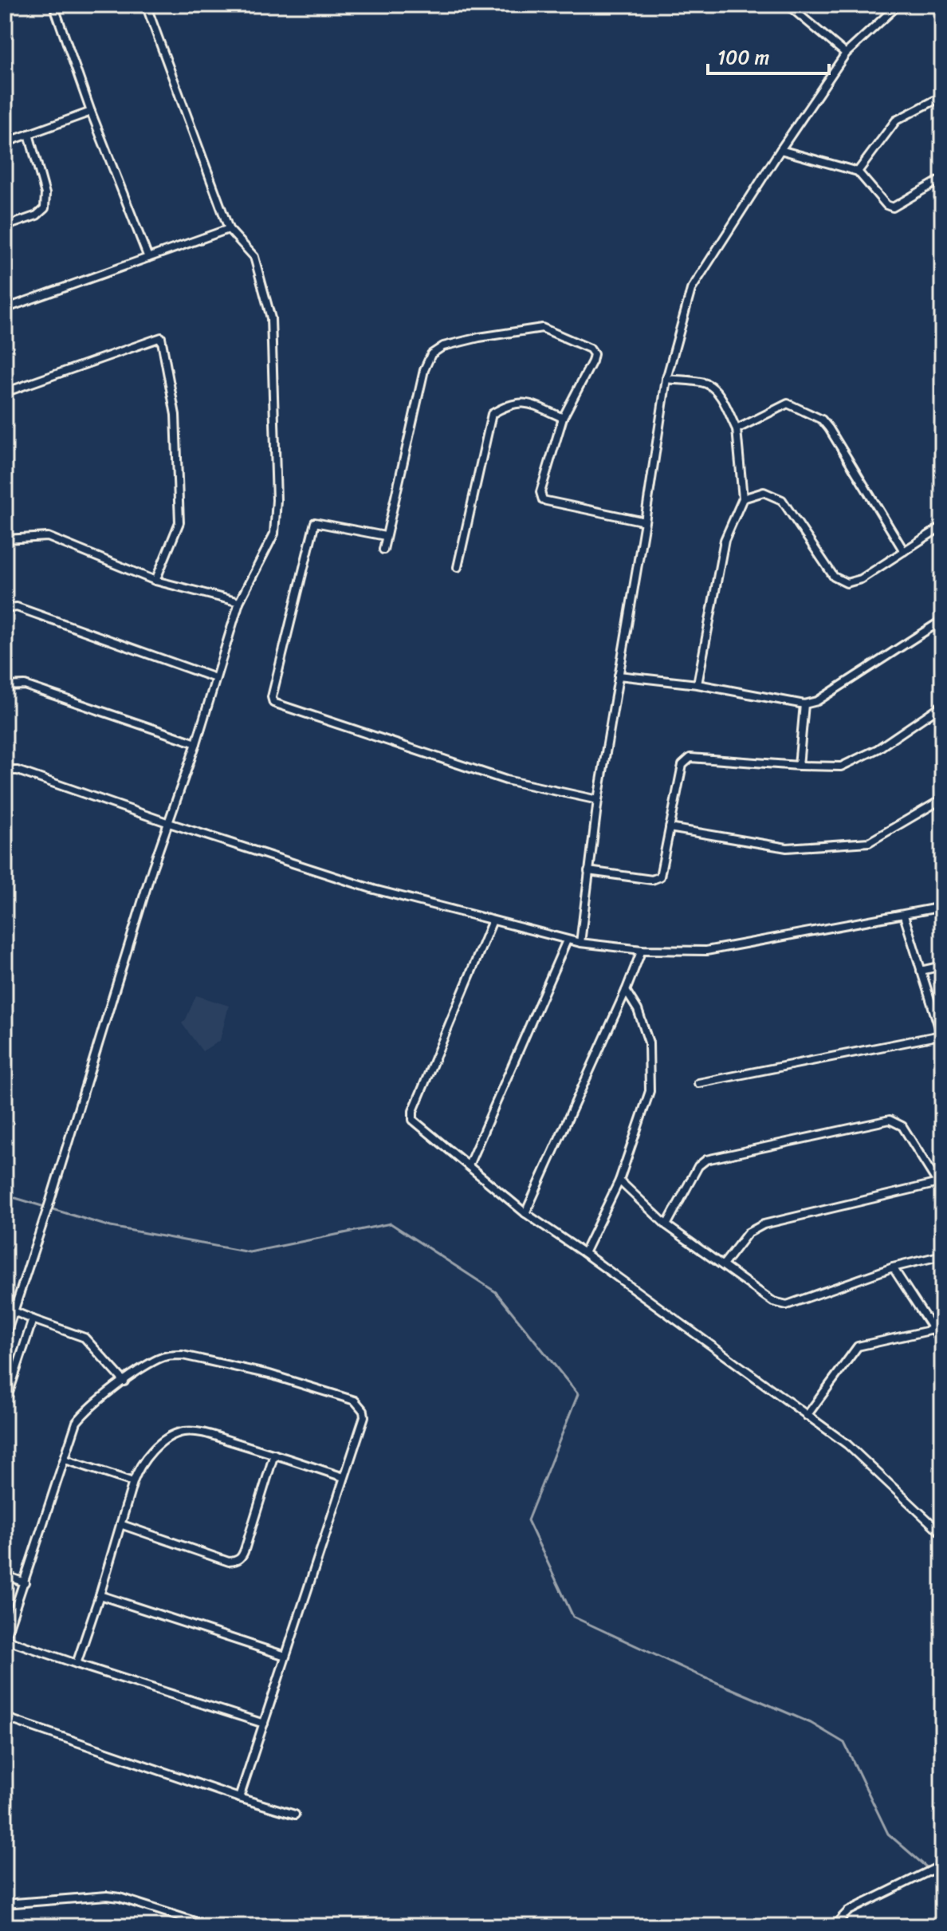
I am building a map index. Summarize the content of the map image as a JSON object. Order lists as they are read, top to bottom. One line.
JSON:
{"scale_bar":"100 m"}
